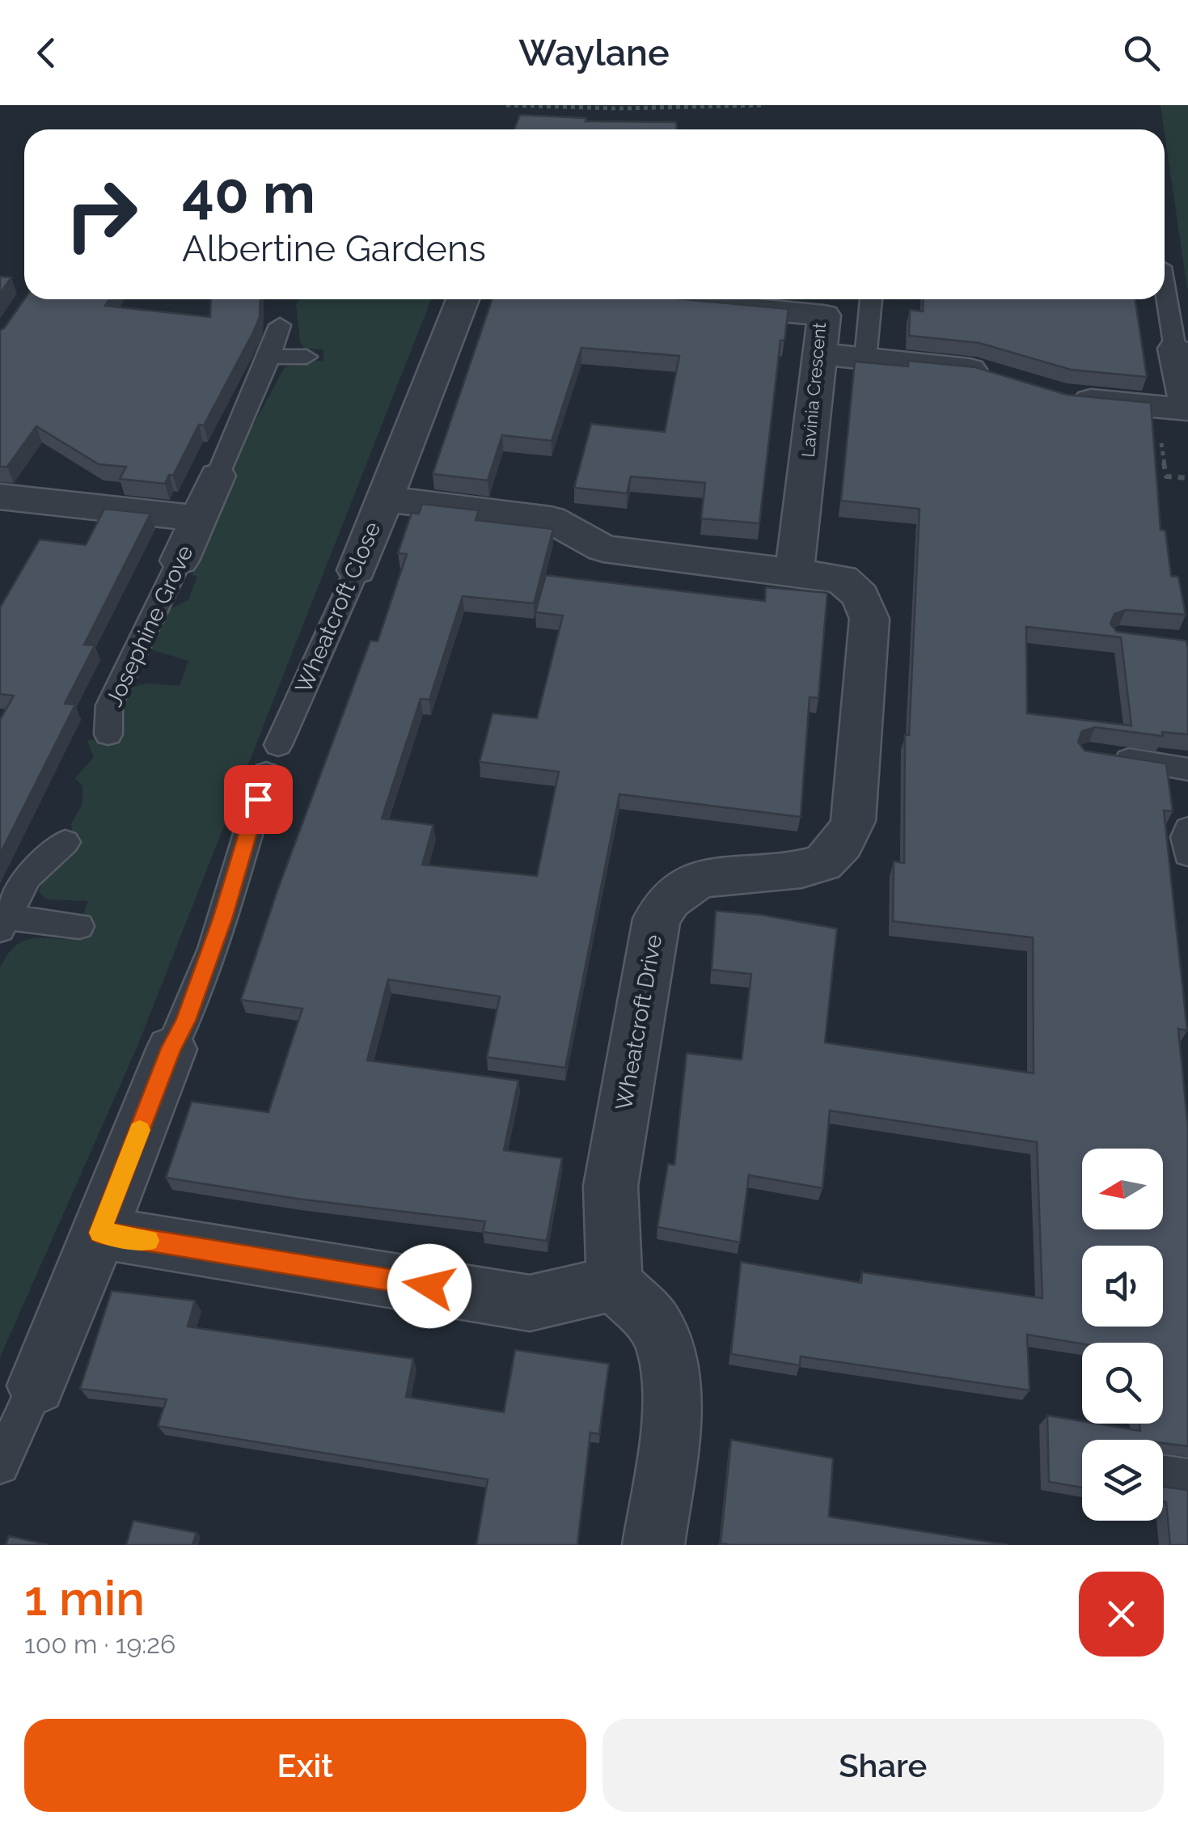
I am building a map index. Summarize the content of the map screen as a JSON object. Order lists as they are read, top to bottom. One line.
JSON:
{"streets":{"street":["Lavinia Crescent","Wheatcroft Close","Josephine Grove","Wheatcroft Drive"]},"crossings":[["Lavinia Crescent","Wheatcroft Close"],["Lavinia Crescent","Wheatcroft Drive"],["Wheatcroft Close","Wheatcroft Drive"]],"north":"left","page":{"header":"Waylane","turn":["40 m","Albertine Gardens"],"heading":["1 min","100 m · 19:26"],"buttons":["Exit","Share"]}}
